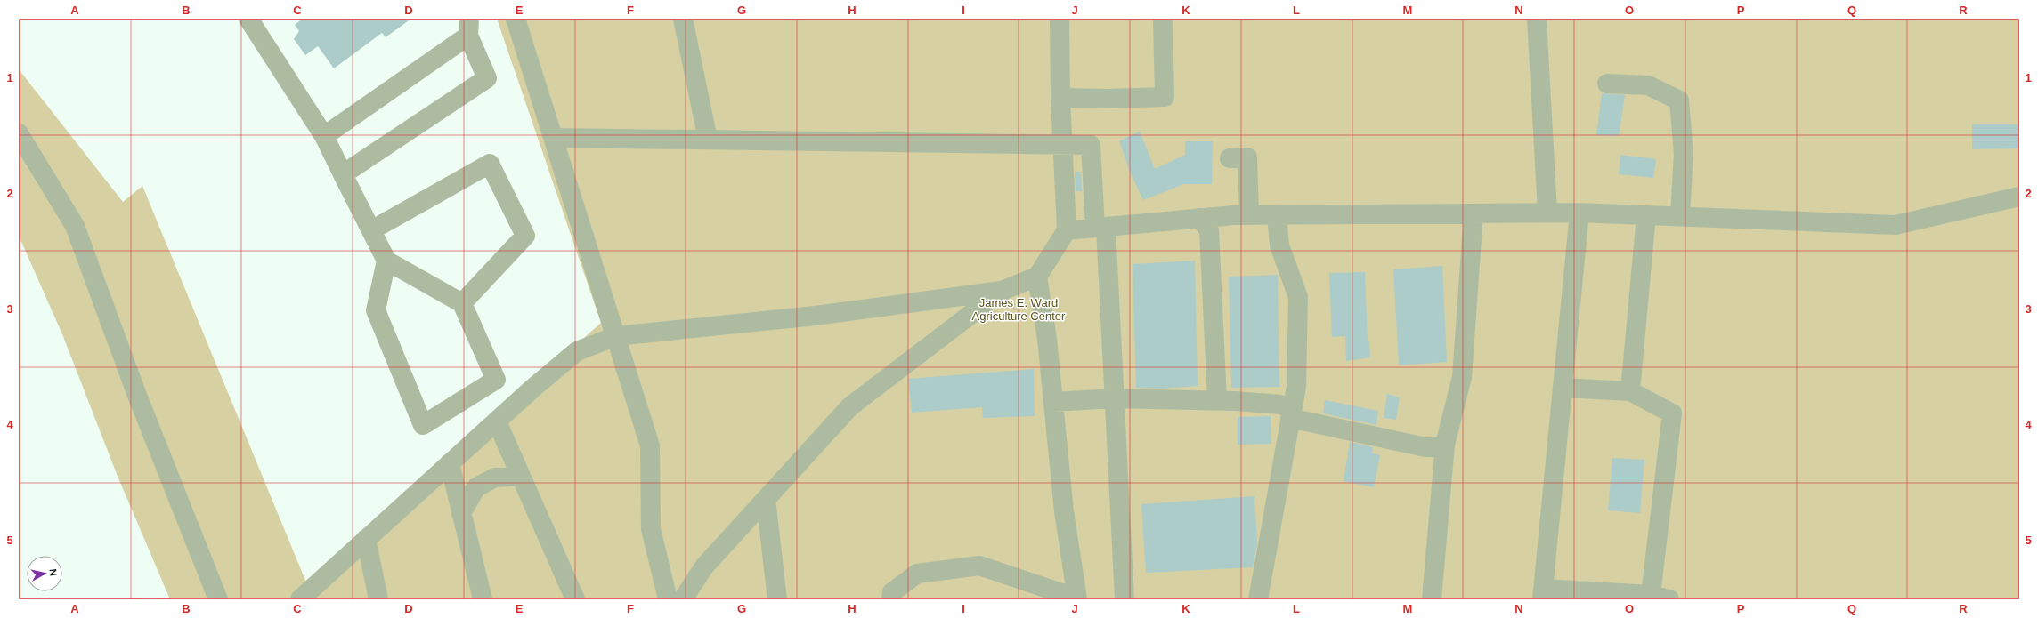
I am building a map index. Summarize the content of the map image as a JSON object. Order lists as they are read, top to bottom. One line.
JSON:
{"parks":["James E. Ward Agriculture Center"],"north":"right","grid":{"columns":["A","B","C","D","E","F","G","H","I","J","K","L","M","N","O","P","Q","R"],"rows":["1","2","3","4","5"]}}
